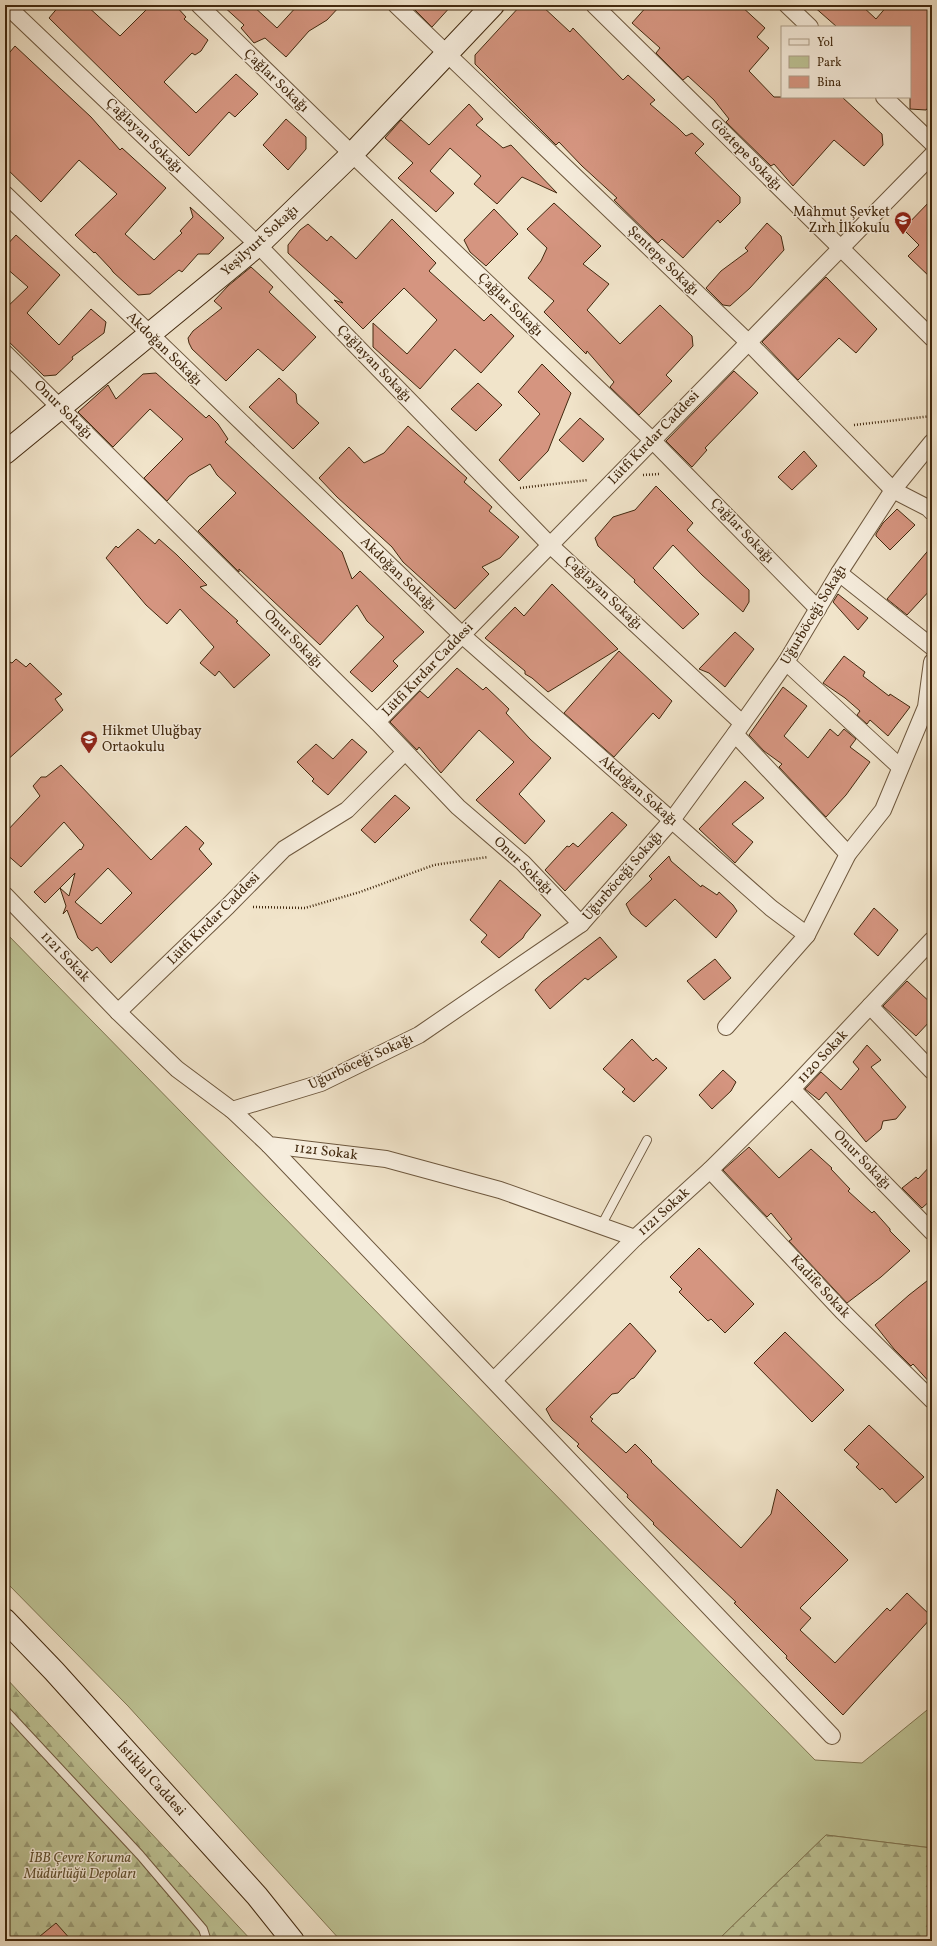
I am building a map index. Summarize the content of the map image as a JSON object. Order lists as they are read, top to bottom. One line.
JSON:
{"streets":{"main road":["Yeşilyurt Sokağı","İstiklal Caddesi"],"street":["Çağlar Sokağı","Çağlayan Sokağı","Göztepe Sokağı","Şentepe Sokağı","Akdoğan Sokağı","Onur Sokağı","Lütfi Kırdar Caddesi","Uğurböceği Sokağı","1121 Sokak","1120 Sokak","Kadife Sokak"]},"crossings":[["Çağlar Sokağı","Yeşilyurt Sokağı"],["Çağlar Sokağı","Lütfi Kırdar Caddesi"],["Çağlar Sokağı","Uğurböceği Sokağı"],["Çağlayan Sokağı","Yeşilyurt Sokağı"],["Çağlayan Sokağı","Lütfi Kırdar Caddesi"],["Çağlayan Sokağı","Uğurböceği Sokağı"],["Göztepe Sokağı","Lütfi Kırdar Caddesi"],["Yeşilyurt Sokağı","Şentepe Sokağı"],["Yeşilyurt Sokağı","Akdoğan Sokağı"],["Yeşilyurt Sokağı","Onur Sokağı"],["Şentepe Sokağı","Lütfi Kırdar Caddesi"],["Şentepe Sokağı","Uğurböceği Sokağı"],["Akdoğan Sokağı","Lütfi Kırdar Caddesi"],["Akdoğan Sokağı","Uğurböceği Sokağı"],["Onur Sokağı","Lütfi Kırdar Caddesi"],["Onur Sokağı","Uğurböceği Sokağı"],["Onur Sokağı","1120 Sokak"],["Lütfi Kırdar Caddesi","1121 Sokak"],["Uğurböceği Sokağı","1121 Sokak"],["1121 Sokak","1120 Sokak"],["1121 Sokak","Kadife Sokak"],["1120 Sokak","Kadife Sokak"]],"parks":["İBB Çevre Koruma Müdürlüğü Depoları"],"places":{"school or university":["Mahmut Şevket Zırh İlkokulu","Hikmet Uluğbay Ortaokulu"]},"legend":["Yol","Park","Bina"]}
